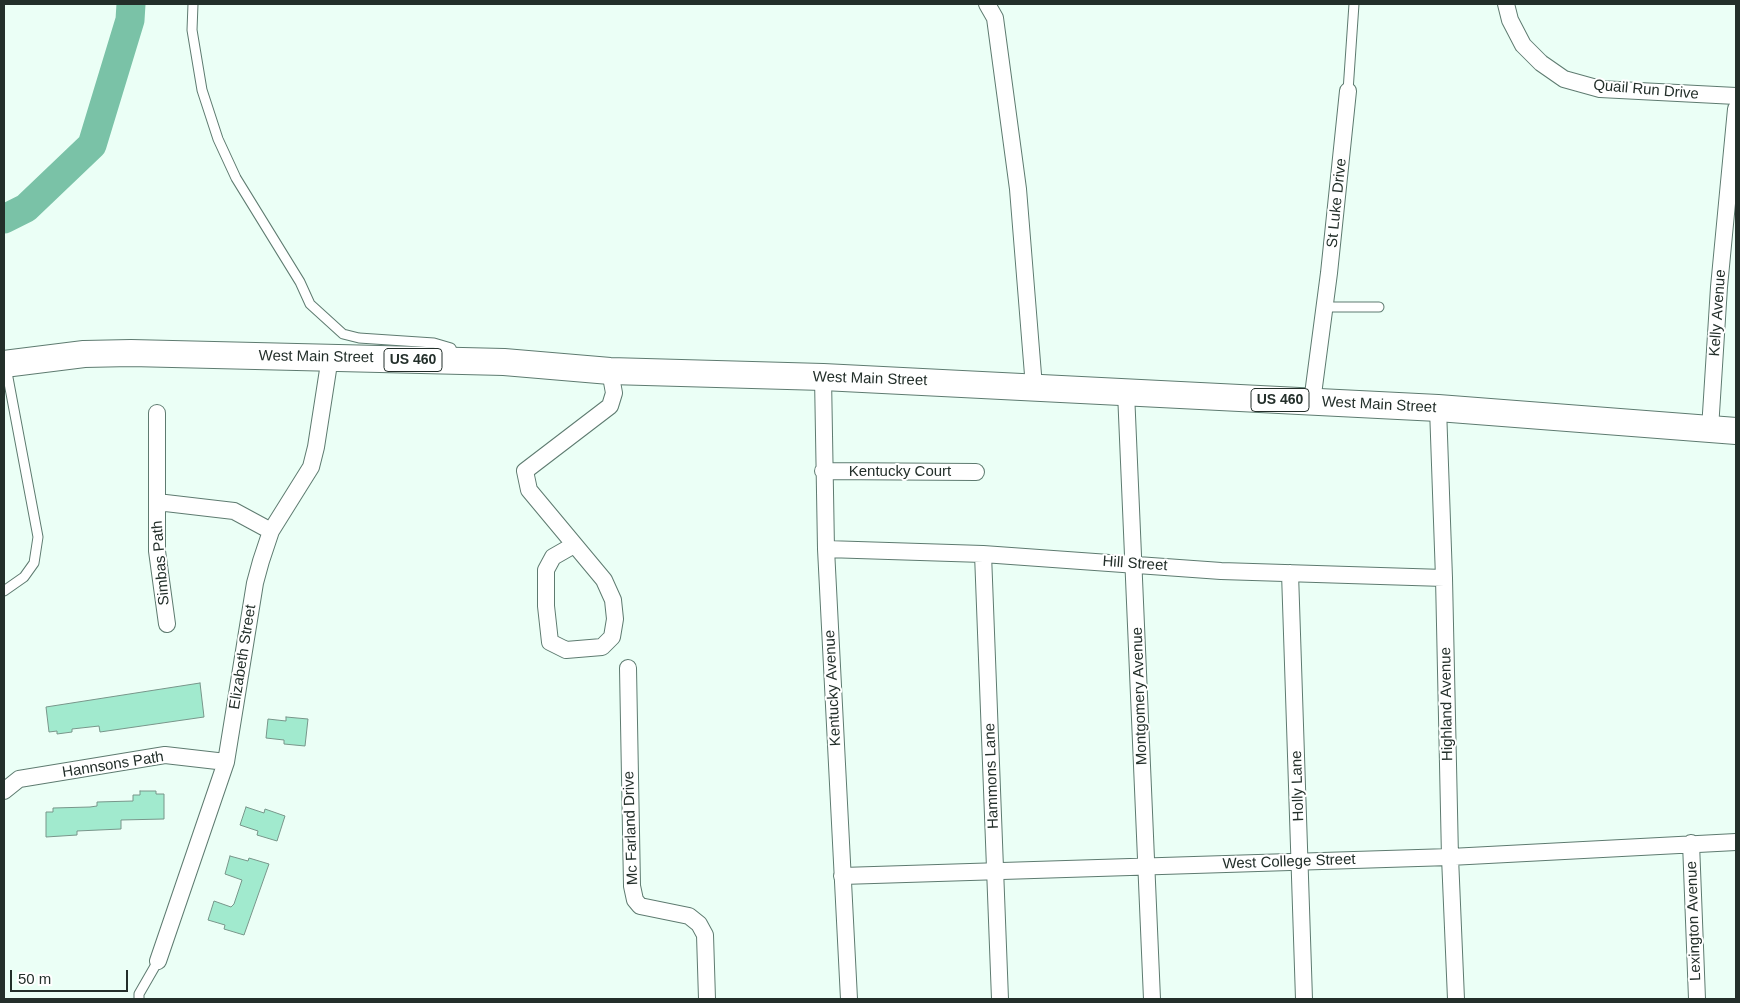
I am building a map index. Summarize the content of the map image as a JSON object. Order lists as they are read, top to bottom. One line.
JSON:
{"streets":{"main road":["West Main Street","US 460"],"street":["Quail Run Drive","St Luke Drive","Kelly Avenue","Kentucky Court","Simbas Path","Hill Street","Elizabeth Street","Kentucky Avenue","Montgomery Avenue","Highland Avenue","Hannsons Path","Hammons Lane","Holly Lane","Mc Farland Drive","West College Street","Lexington Avenue"]},"crossings":[["St Luke Drive","West Main Street"],["Kelly Avenue","West Main Street"],["West Main Street","Elizabeth Street"],["West Main Street","Kentucky Avenue"],["West Main Street","Montgomery Avenue"],["West Main Street","Highland Avenue"],["Kentucky Court","Kentucky Avenue"],["Simbas Path","Elizabeth Street"],["Hill Street","Kentucky Avenue"],["Hill Street","Montgomery Avenue"],["Hill Street","Highland Avenue"],["Hill Street","Hammons Lane"],["Hill Street","Holly Lane"],["Elizabeth Street","Hannsons Path"],["Kentucky Avenue","West College Street"],["Montgomery Avenue","West College Street"],["Highland Avenue","West College Street"],["Hammons Lane","West College Street"],["Holly Lane","West College Street"],["West College Street","Lexington Avenue"]],"scale_bar":"50 m"}
